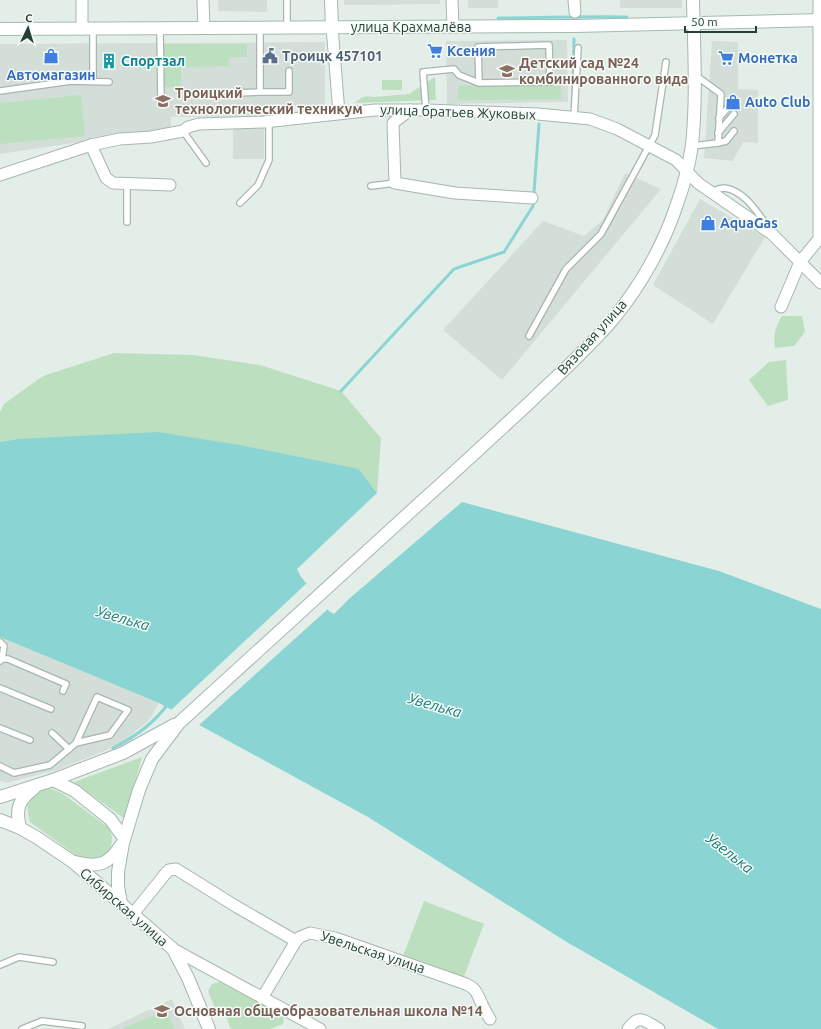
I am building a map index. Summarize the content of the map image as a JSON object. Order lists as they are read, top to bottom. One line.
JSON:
{"streets":{"street":["улица Крахмалёва","улица братьев Жуковых","Вязовая улица","Сибирская улица","Увельская улица"]},"crossings":[["улица Крахмалёва","Вязовая улица"],["улица братьев Жуковых","Вязовая улица"]],"water":["Увелька"],"places":{"supermarket":["Ксения","Монетка"],"shop":["Автомагазин","Auto Club","AquaGas"],"public building":["Троицк 457101"],"building":["Спортзал"],"school or university":["Детский сад №24 комбинированного вида","Троицкий технологический техникум","Основная общеобразовательная школа №14"]},"scale_bar":"50 m","north":"top"}
